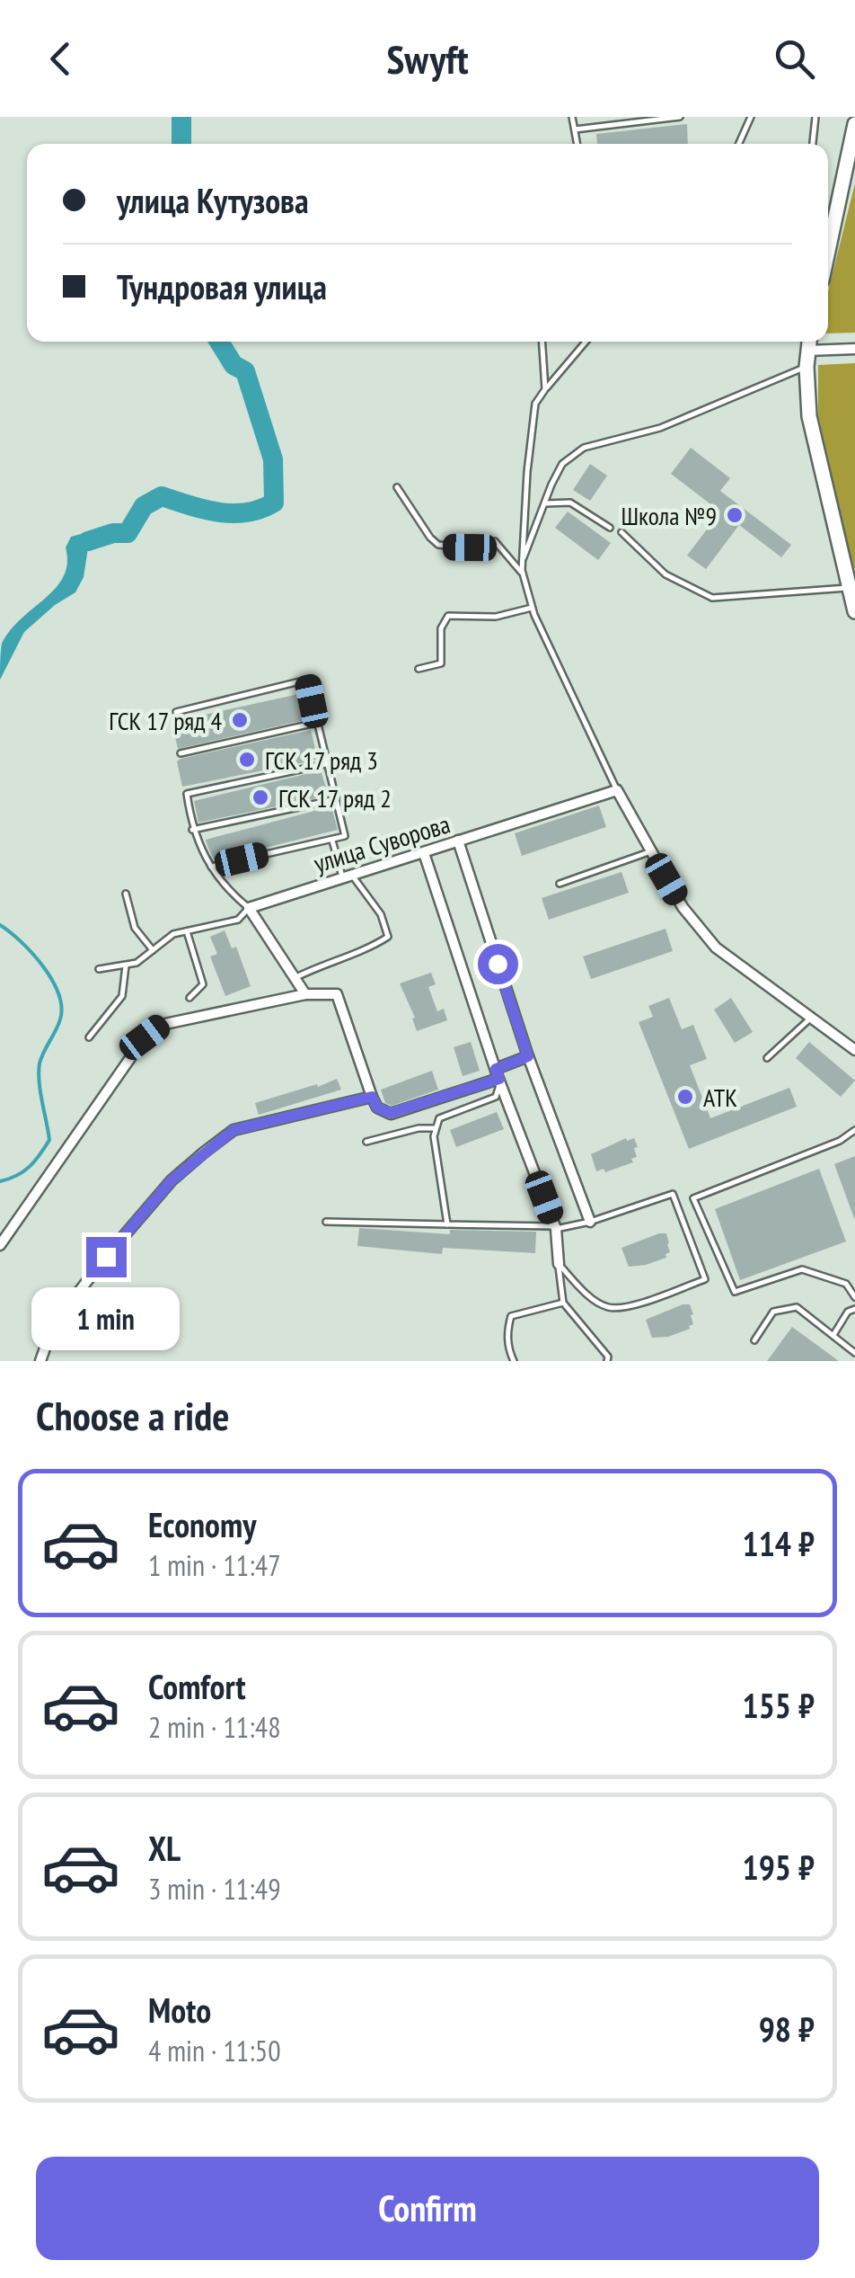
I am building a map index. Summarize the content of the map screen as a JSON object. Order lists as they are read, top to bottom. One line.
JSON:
{"streets":{"street":["улица Суворова"]},"places":["Школа №9","ГСК 17 ряд 4","ГСК 17 ряд 3","ГСК 17 ряд 2","АТК"],"page":{"header":"Swyft","banner":["улица Кутузова","Тундровая улица"],"bubble":"1 min","heading":"Choose a ride","list":[{"name":"Economy","note":"1 min · 11:47","value":"114 ₽"},{"name":"Comfort","note":"2 min · 11:48","value":"155 ₽"},{"name":"XL","note":"3 min · 11:49","value":"195 ₽"},{"name":"Moto","note":"4 min · 11:50","value":"98 ₽"}],"buttons":"Confirm"}}
